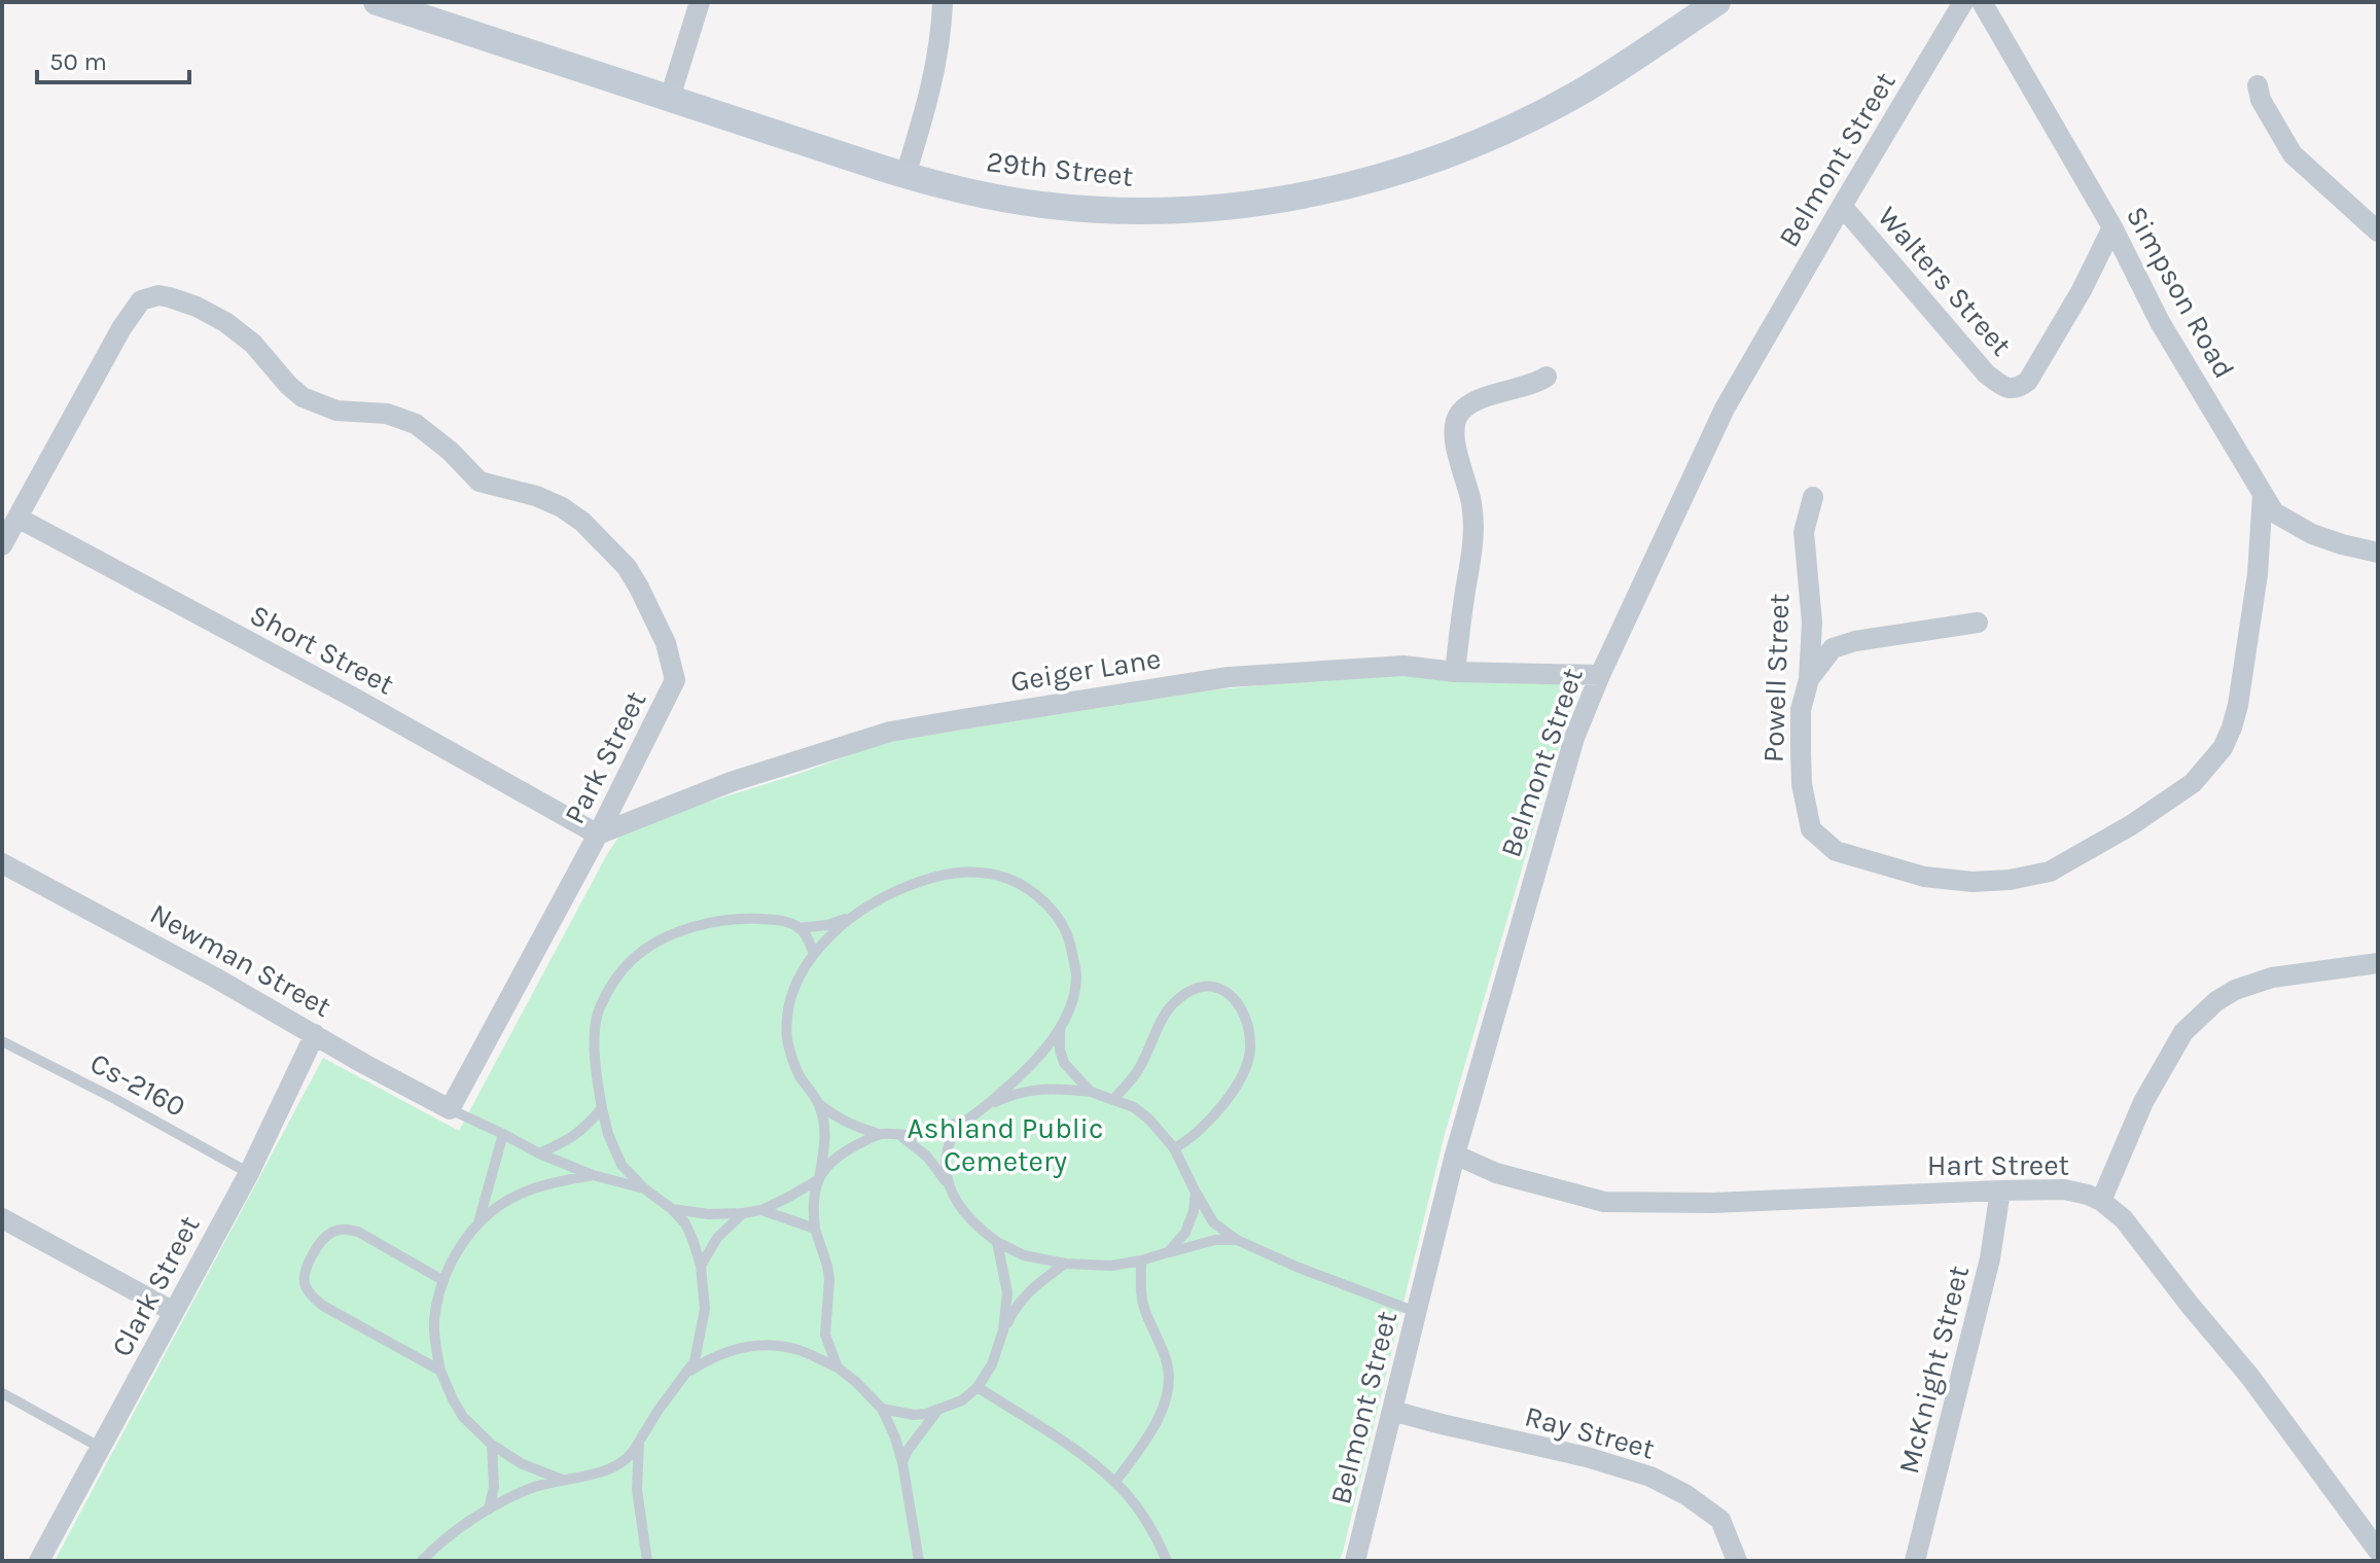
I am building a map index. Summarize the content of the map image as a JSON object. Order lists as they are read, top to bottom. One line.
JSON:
{"streets":{"street":["Belmont Street","29th Street","Walters Street","Simpson Road","Short Street","Geiger Lane","Powell Street","Park Street","Newman Street","Hart Street","Clark Street","McKnight Street","Ray Street"],"lane":["Cs-2160"]},"crossings":[["Belmont Street","Walters Street"],["Belmont Street","Geiger Lane"],["Belmont Street","Hart Street"],["Belmont Street","Ray Street"],["Walters Street","Simpson Road"],["Simpson Road","Powell Street"],["Short Street","Geiger Lane"],["Short Street","Park Street"],["Geiger Lane","Park Street"],["Park Street","Newman Street"],["Newman Street","Clark Street"],["Cs-2160","Clark Street"],["Hart Street","McKnight Street"]],"parks":["Ashland Public Cemetery"],"scale_bar":"50 m"}
